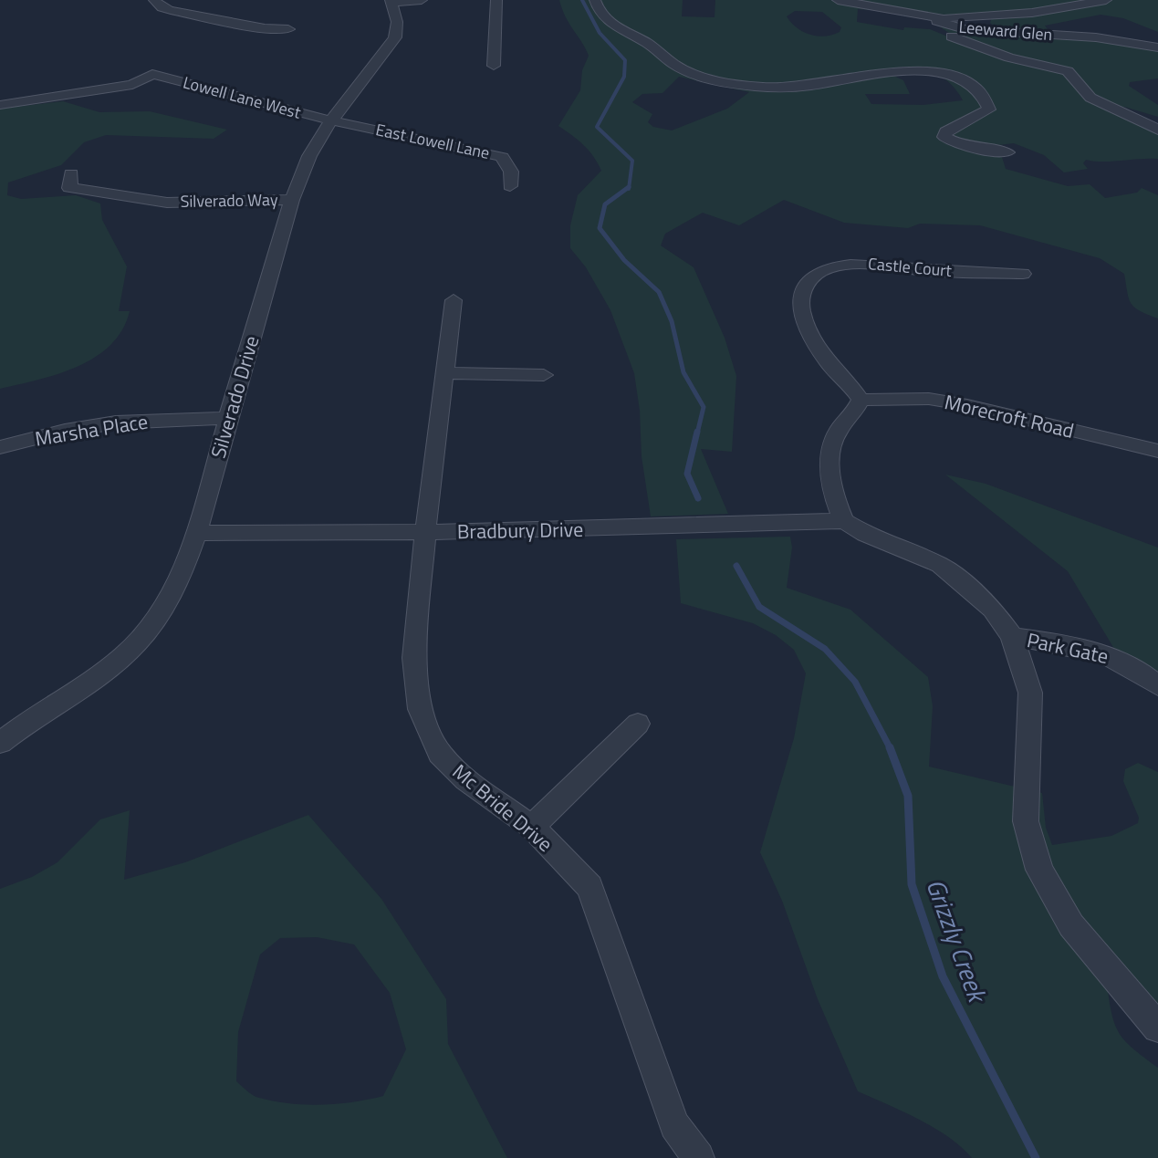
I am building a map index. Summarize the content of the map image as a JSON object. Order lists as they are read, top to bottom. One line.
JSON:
{"streets":{"street":["Leeward Glen","Lowell Lane West","East Lowell Lane","Silverado Way","Castle Court","Silverado Drive","Morecroft Road","Marsha Place","Bradbury Drive","Park Gate","Mc Bride Drive"]},"crossings":[["Lowell Lane West","East Lowell Lane"],["Lowell Lane West","Silverado Drive"],["East Lowell Lane","Silverado Drive"],["Silverado Way","Silverado Drive"],["Castle Court","Morecroft Road"],["Silverado Drive","Marsha Place"],["Silverado Drive","Bradbury Drive"],["Bradbury Drive","Mc Bride Drive"]],"water":["Grizzly Creek"]}
